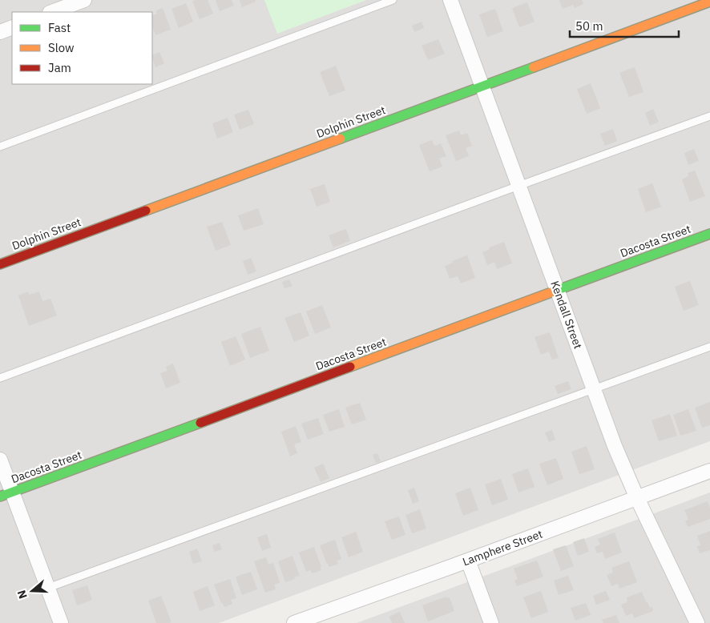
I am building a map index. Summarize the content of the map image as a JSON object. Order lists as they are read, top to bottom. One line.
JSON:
{"streets":{"street":["Dolphin Street","Dacosta Street","Kendall Street","Lamphere Street"]},"crossings":[["Dolphin Street","Kendall Street"],["Dacosta Street","Kendall Street"],["Kendall Street","Lamphere Street"]],"legend":["Fast","Slow","Jam"],"scale_bar":"50 m","north":"left"}
